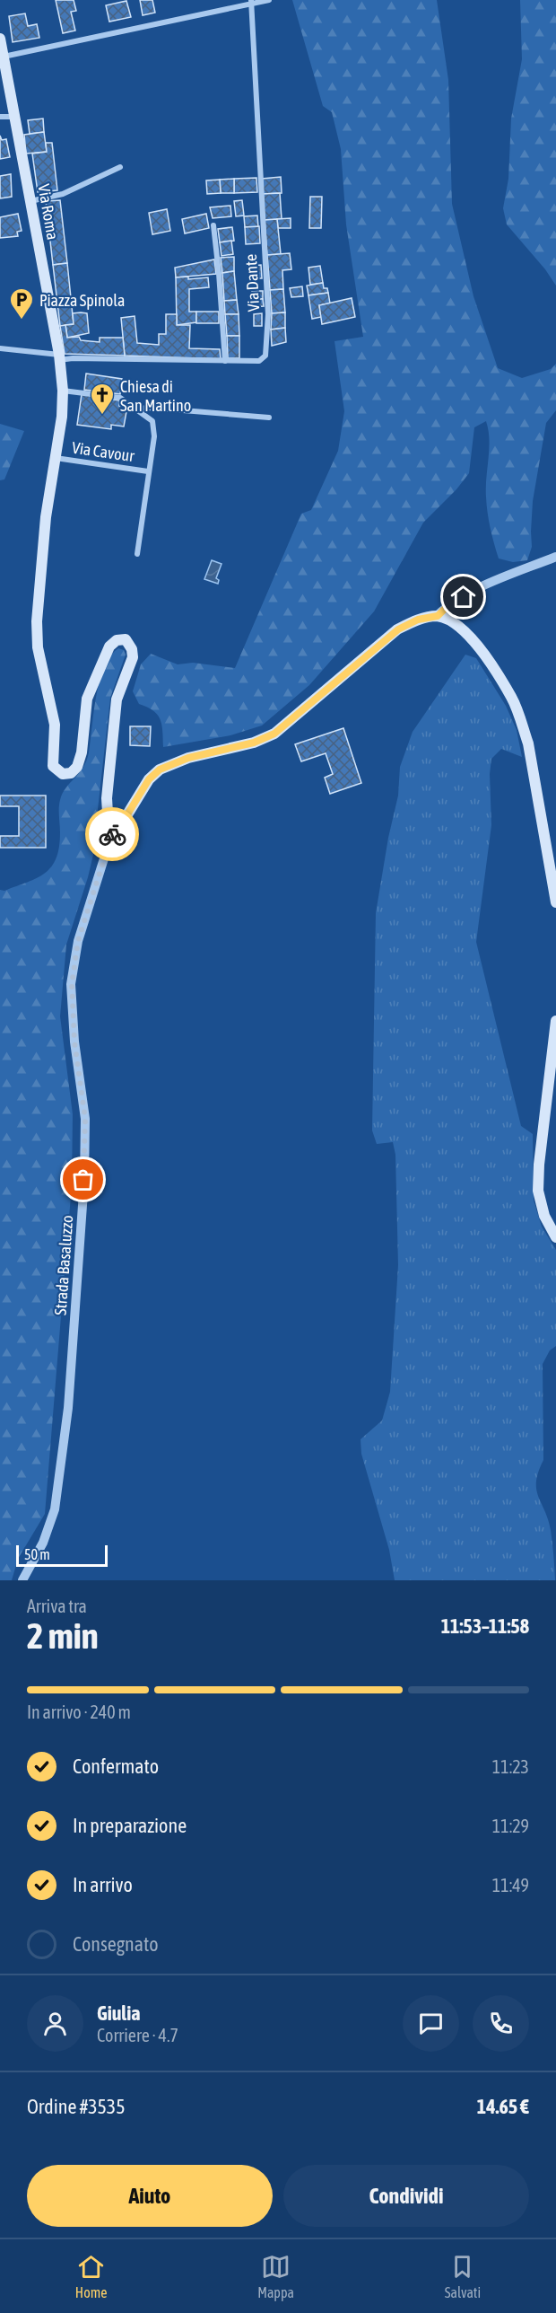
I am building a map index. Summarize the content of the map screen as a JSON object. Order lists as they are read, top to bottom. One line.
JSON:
{"streets":{"main road":["Via Roma"],"street":["Via Dante","Via Cavour","Strada Basaluzzo"]},"crossings":[["Via Roma","Via Dante"],["Via Roma","Via Cavour"],["Via Roma","Strada Basaluzzo"]],"places":{"parking":["Piazza Spinola"],"church":["Chiesa di San Martino"]},"scale_bar":"50 m","page":{"scale":"50 m","heading":["2 min","Arriva tra","11:53–11:58"],"panel":["Giulia","Corriere · 4.7","Ordine #3535","14.65 €"],"bar":"In arrivo · 240 m","list":[["Confermato","11:23"],["In preparazione","11:29"],["In arrivo","11:49"],"Consegnato"],"buttons":["Aiuto","Condividi"],"tabs":["Home","Mappa","Salvati"]}}
